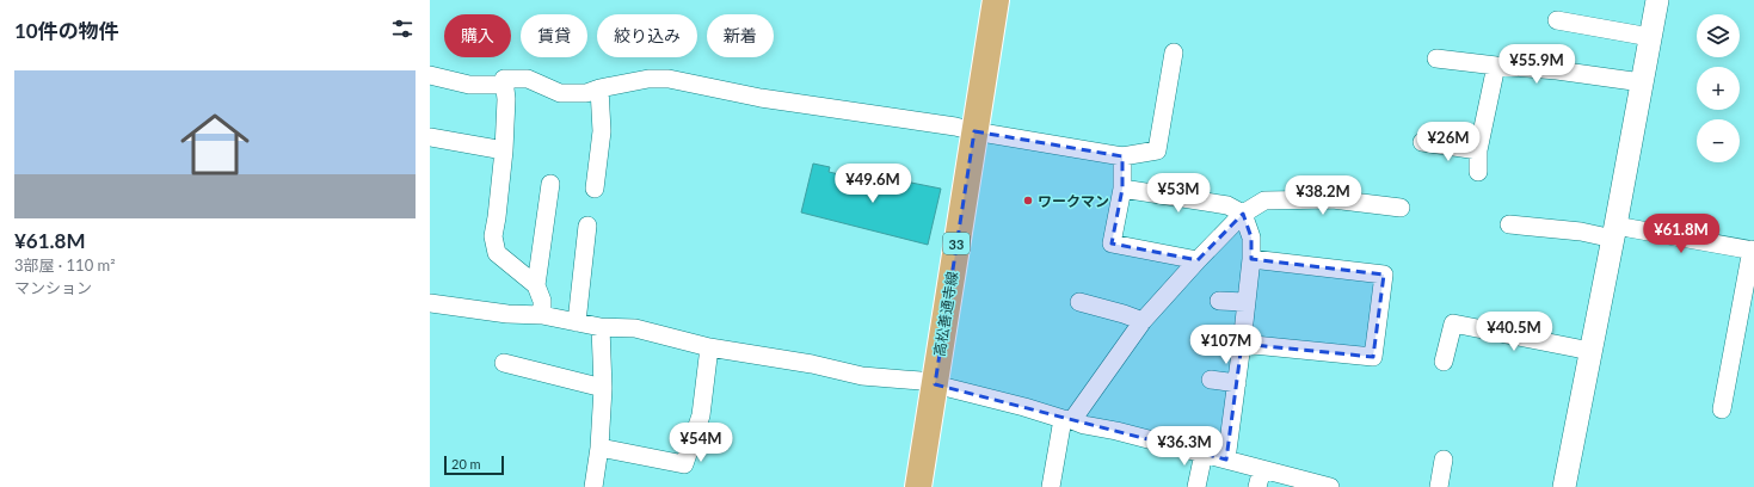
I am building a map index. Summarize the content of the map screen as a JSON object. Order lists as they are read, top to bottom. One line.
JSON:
{"streets":{"main road":["33","高松善通寺線"]},"places":["ワークマン"],"scale_bar":"20 m","page":{"heading":"10件の物件","map_buttons":["+","−"],"chip":["購入","賃貸","絞り込み","新着"],"price":["¥55.9M","¥26M","¥49.6M","¥53M","¥38.2M","¥61.8M","¥40.5M","¥107M","¥54M","¥36.3M"],"list":[{"name":"¥61.8M","note":"3部屋 · 110 m² · マンション"}],"scale":"20 m"}}
